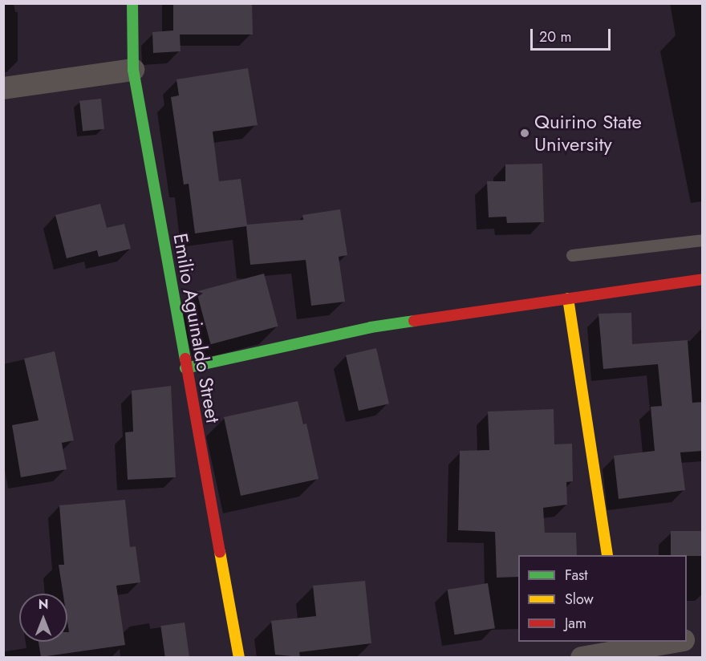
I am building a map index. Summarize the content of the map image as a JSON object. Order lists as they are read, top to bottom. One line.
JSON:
{"streets":{"street":["Emilio Aguinaldo Street"]},"places":["Quirino State University"],"legend":["Fast","Slow","Jam"],"scale_bar":"20 m","north":"top"}
